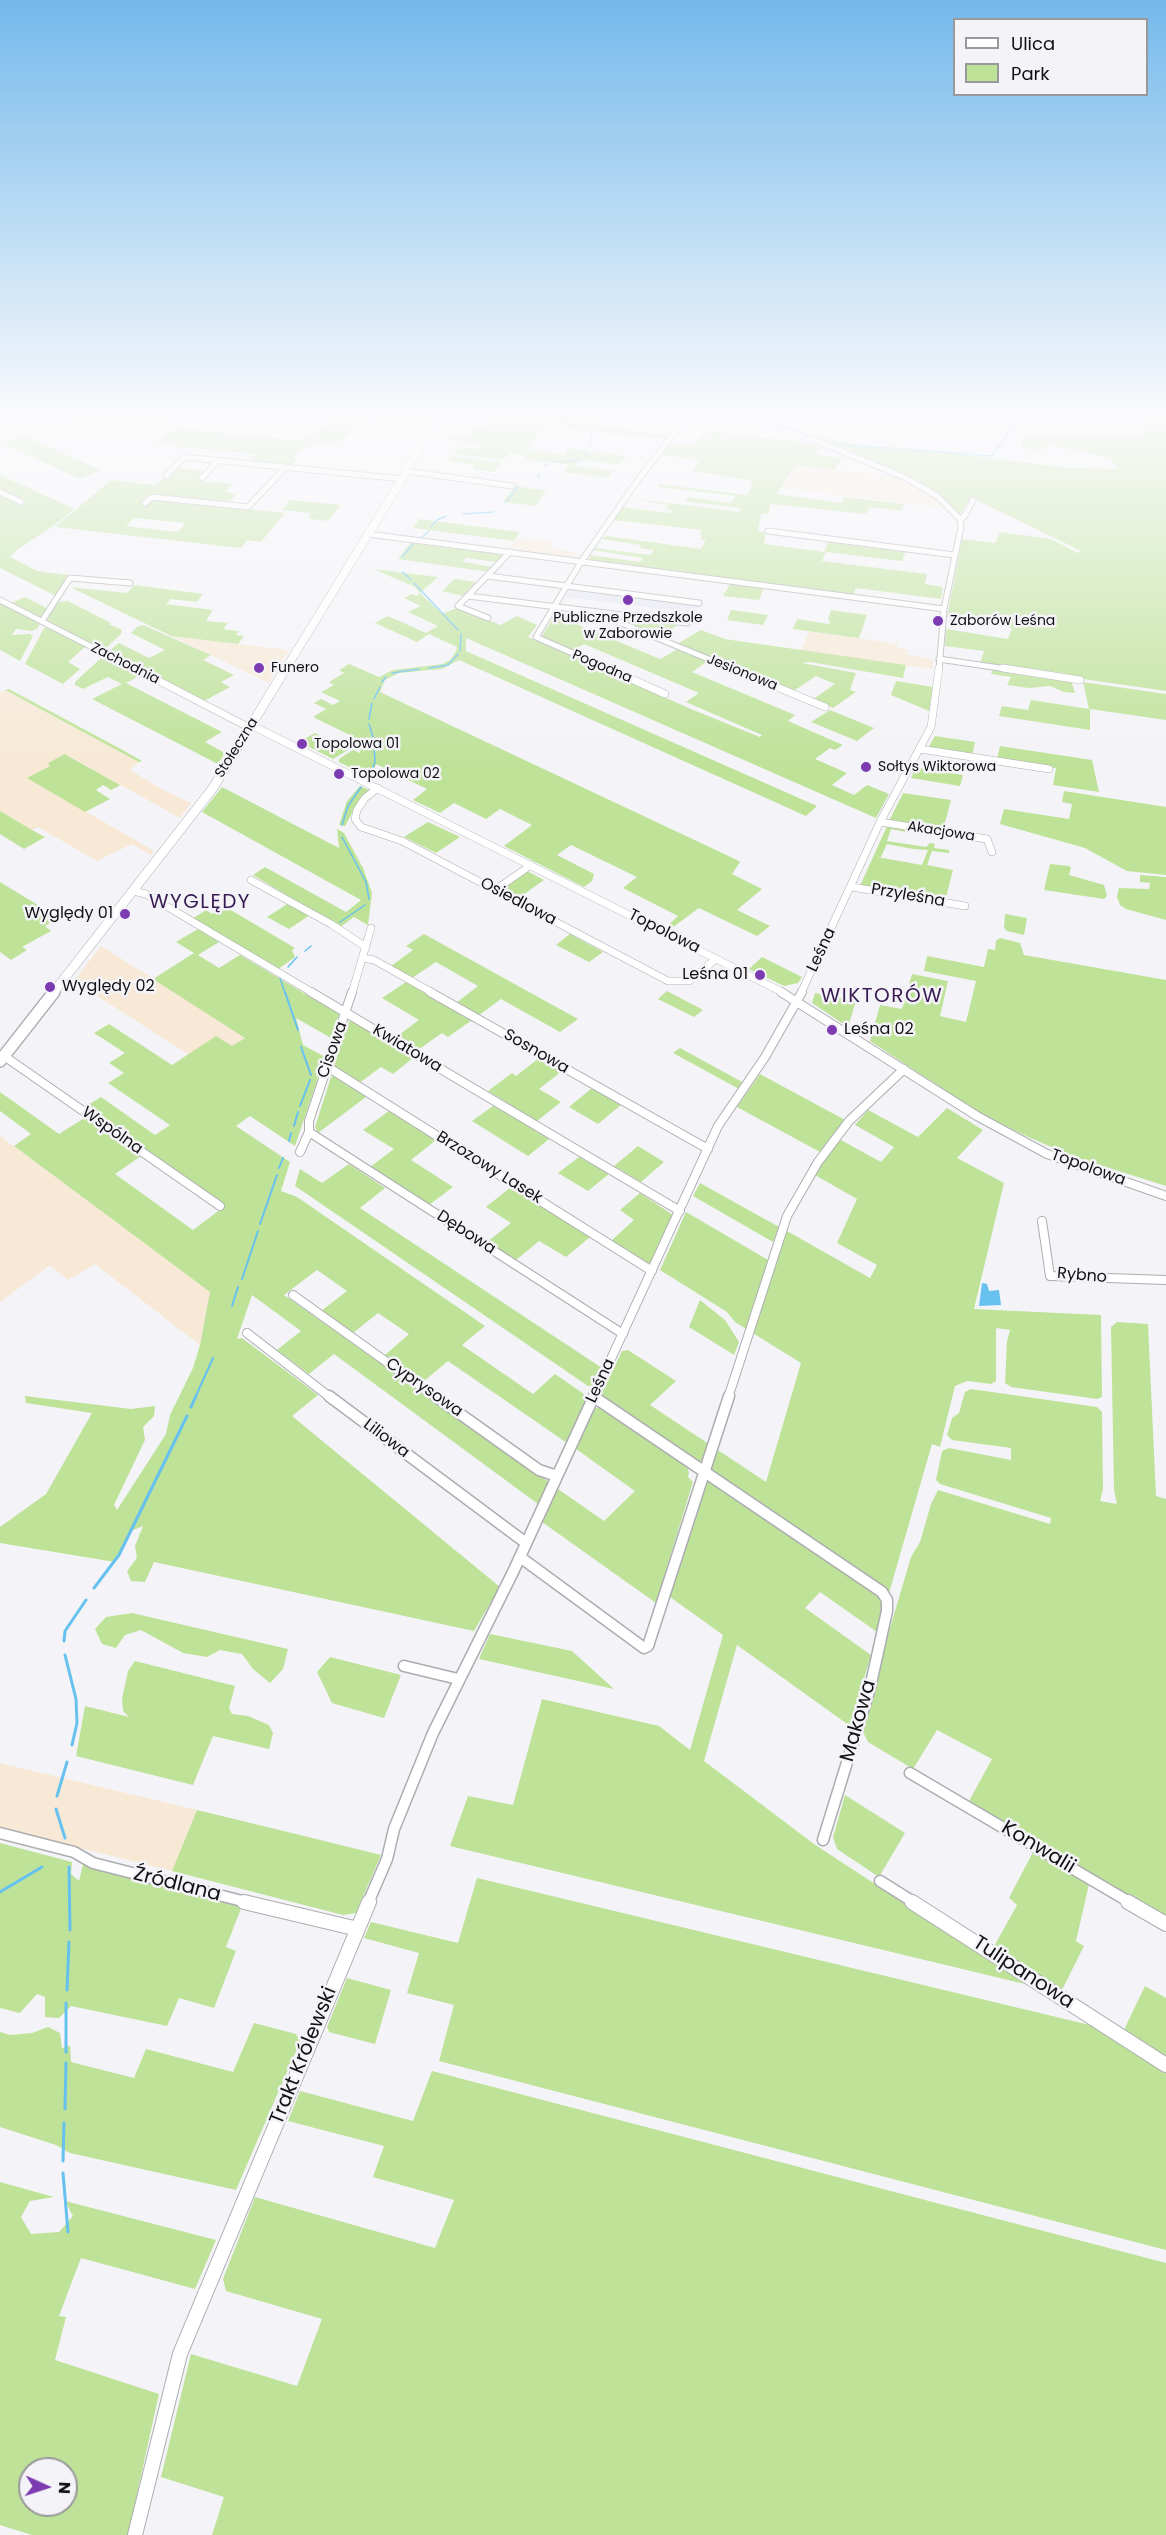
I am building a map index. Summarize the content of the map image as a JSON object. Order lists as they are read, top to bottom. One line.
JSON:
{"streets":{"main road":["Stołeczna"],"street":["Zachodnia","Pogodna","Jesionowa","Akacjowa","Przyleśna","Osiedlowa","Topolowa","Leśna","Kwiatowa","Cisowa","Sosnowa","Wspólna","Brzozowy Lasek","Dębowa","Rybno","Cyprysowa","Liliowa","Makowa","Konwalii","Źródlana","Tulipanowa","Trakt Królewski"]},"crossings":[["Zachodnia","Stołeczna"],["Zachodnia","Topolowa"],["Stołeczna","Topolowa"],["Stołeczna","Kwiatowa"],["Stołeczna","Wspólna"],["Akacjowa","Leśna"],["Przyleśna","Leśna"],["Osiedlowa","Topolowa"],["Topolowa","Leśna"],["Leśna","Kwiatowa"],["Leśna","Sosnowa"],["Leśna","Brzozowy Lasek"],["Leśna","Dębowa"],["Leśna","Cyprysowa"],["Leśna","Liliowa"],["Leśna","Trakt Królewski"],["Kwiatowa","Cisowa"],["Cisowa","Sosnowa"],["Cisowa","Brzozowy Lasek"],["Cisowa","Dębowa"],["Źródlana","Trakt Królewski"]],"districts":["WYGLĘDY","WIKTORÓW"],"places":["Publiczne Przedszkole w Zaborowie","Zaborów Leśna","Funero","Topolowa 01","Sołtys Wiktorowa","Topolowa 02","Wyględy 01","Leśna 01","Wyględy 02","Leśna 02"],"legend":["Ulica","Park"],"north":"right"}
